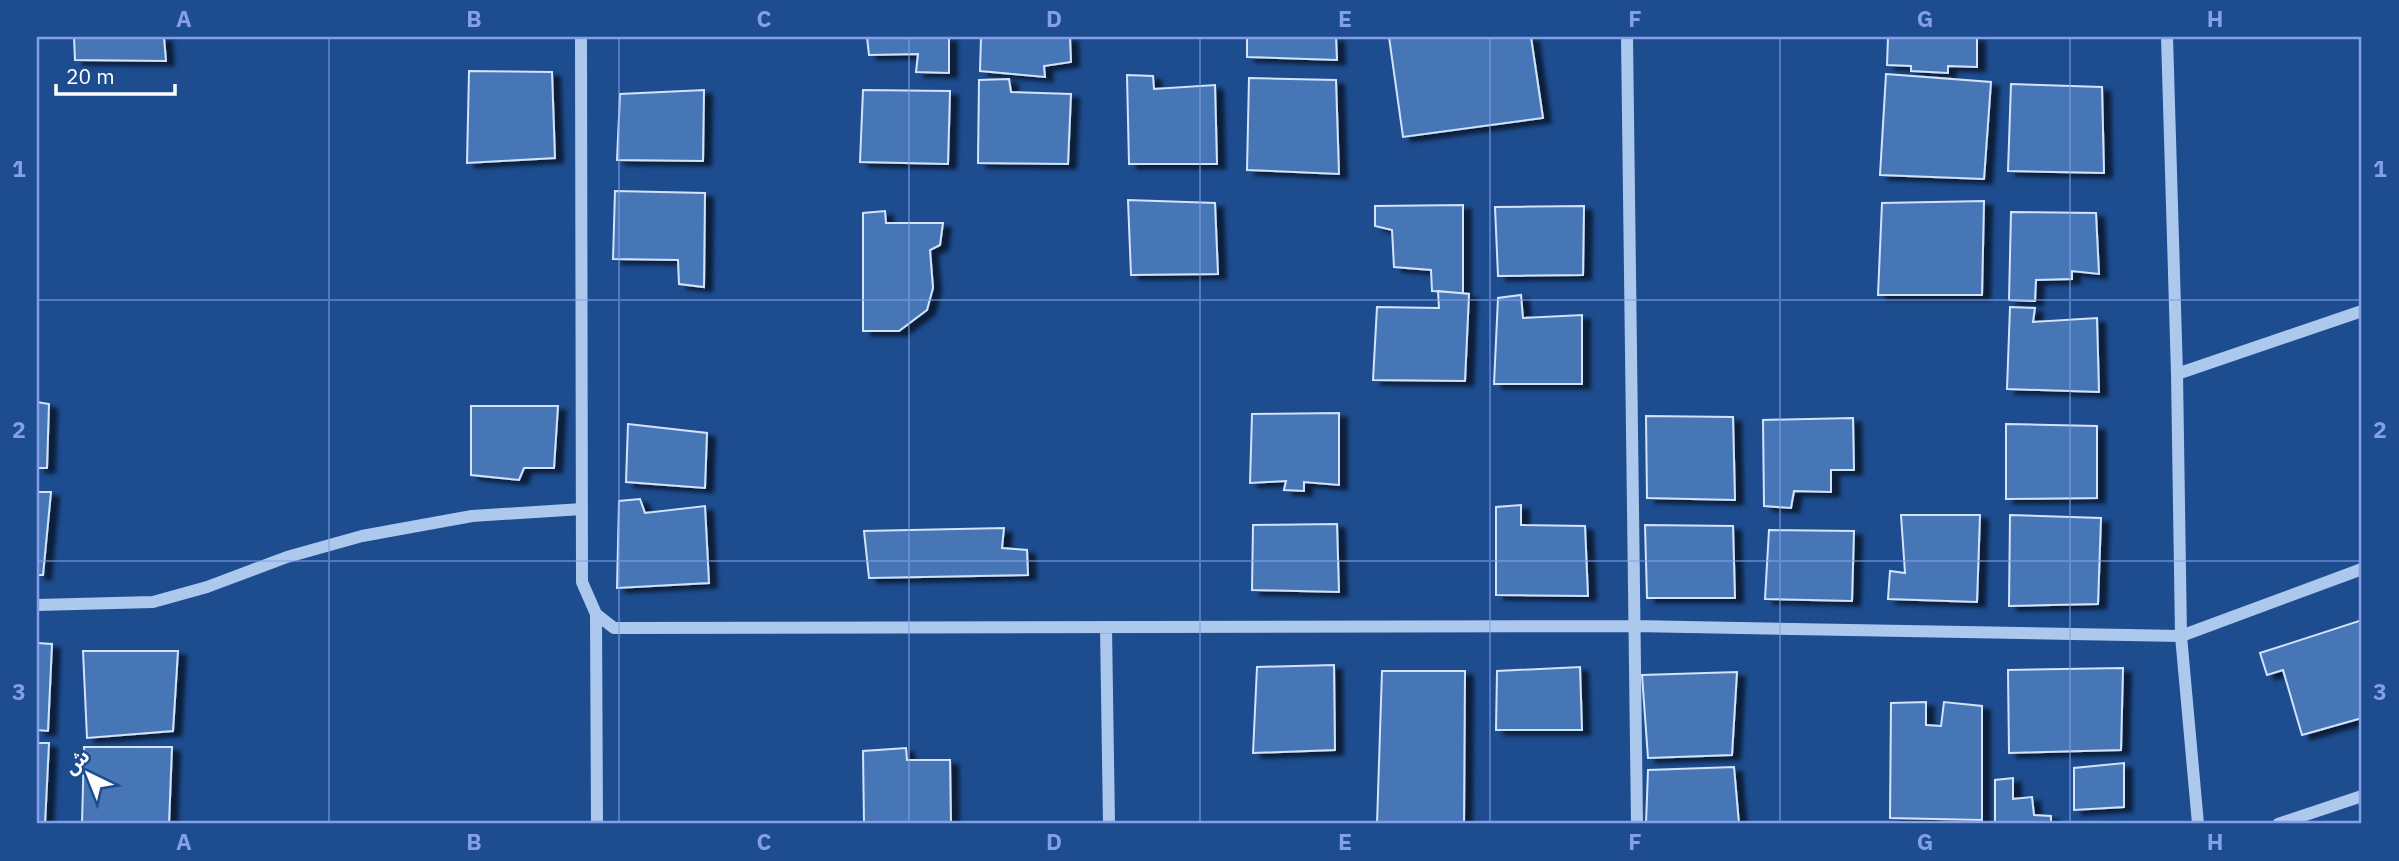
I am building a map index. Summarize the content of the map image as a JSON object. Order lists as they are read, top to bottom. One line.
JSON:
{"scale_bar":"20 m","north":"top left","grid":{"columns":["A","B","C","D","E","F","G","H"],"rows":["1","2","3"]}}
